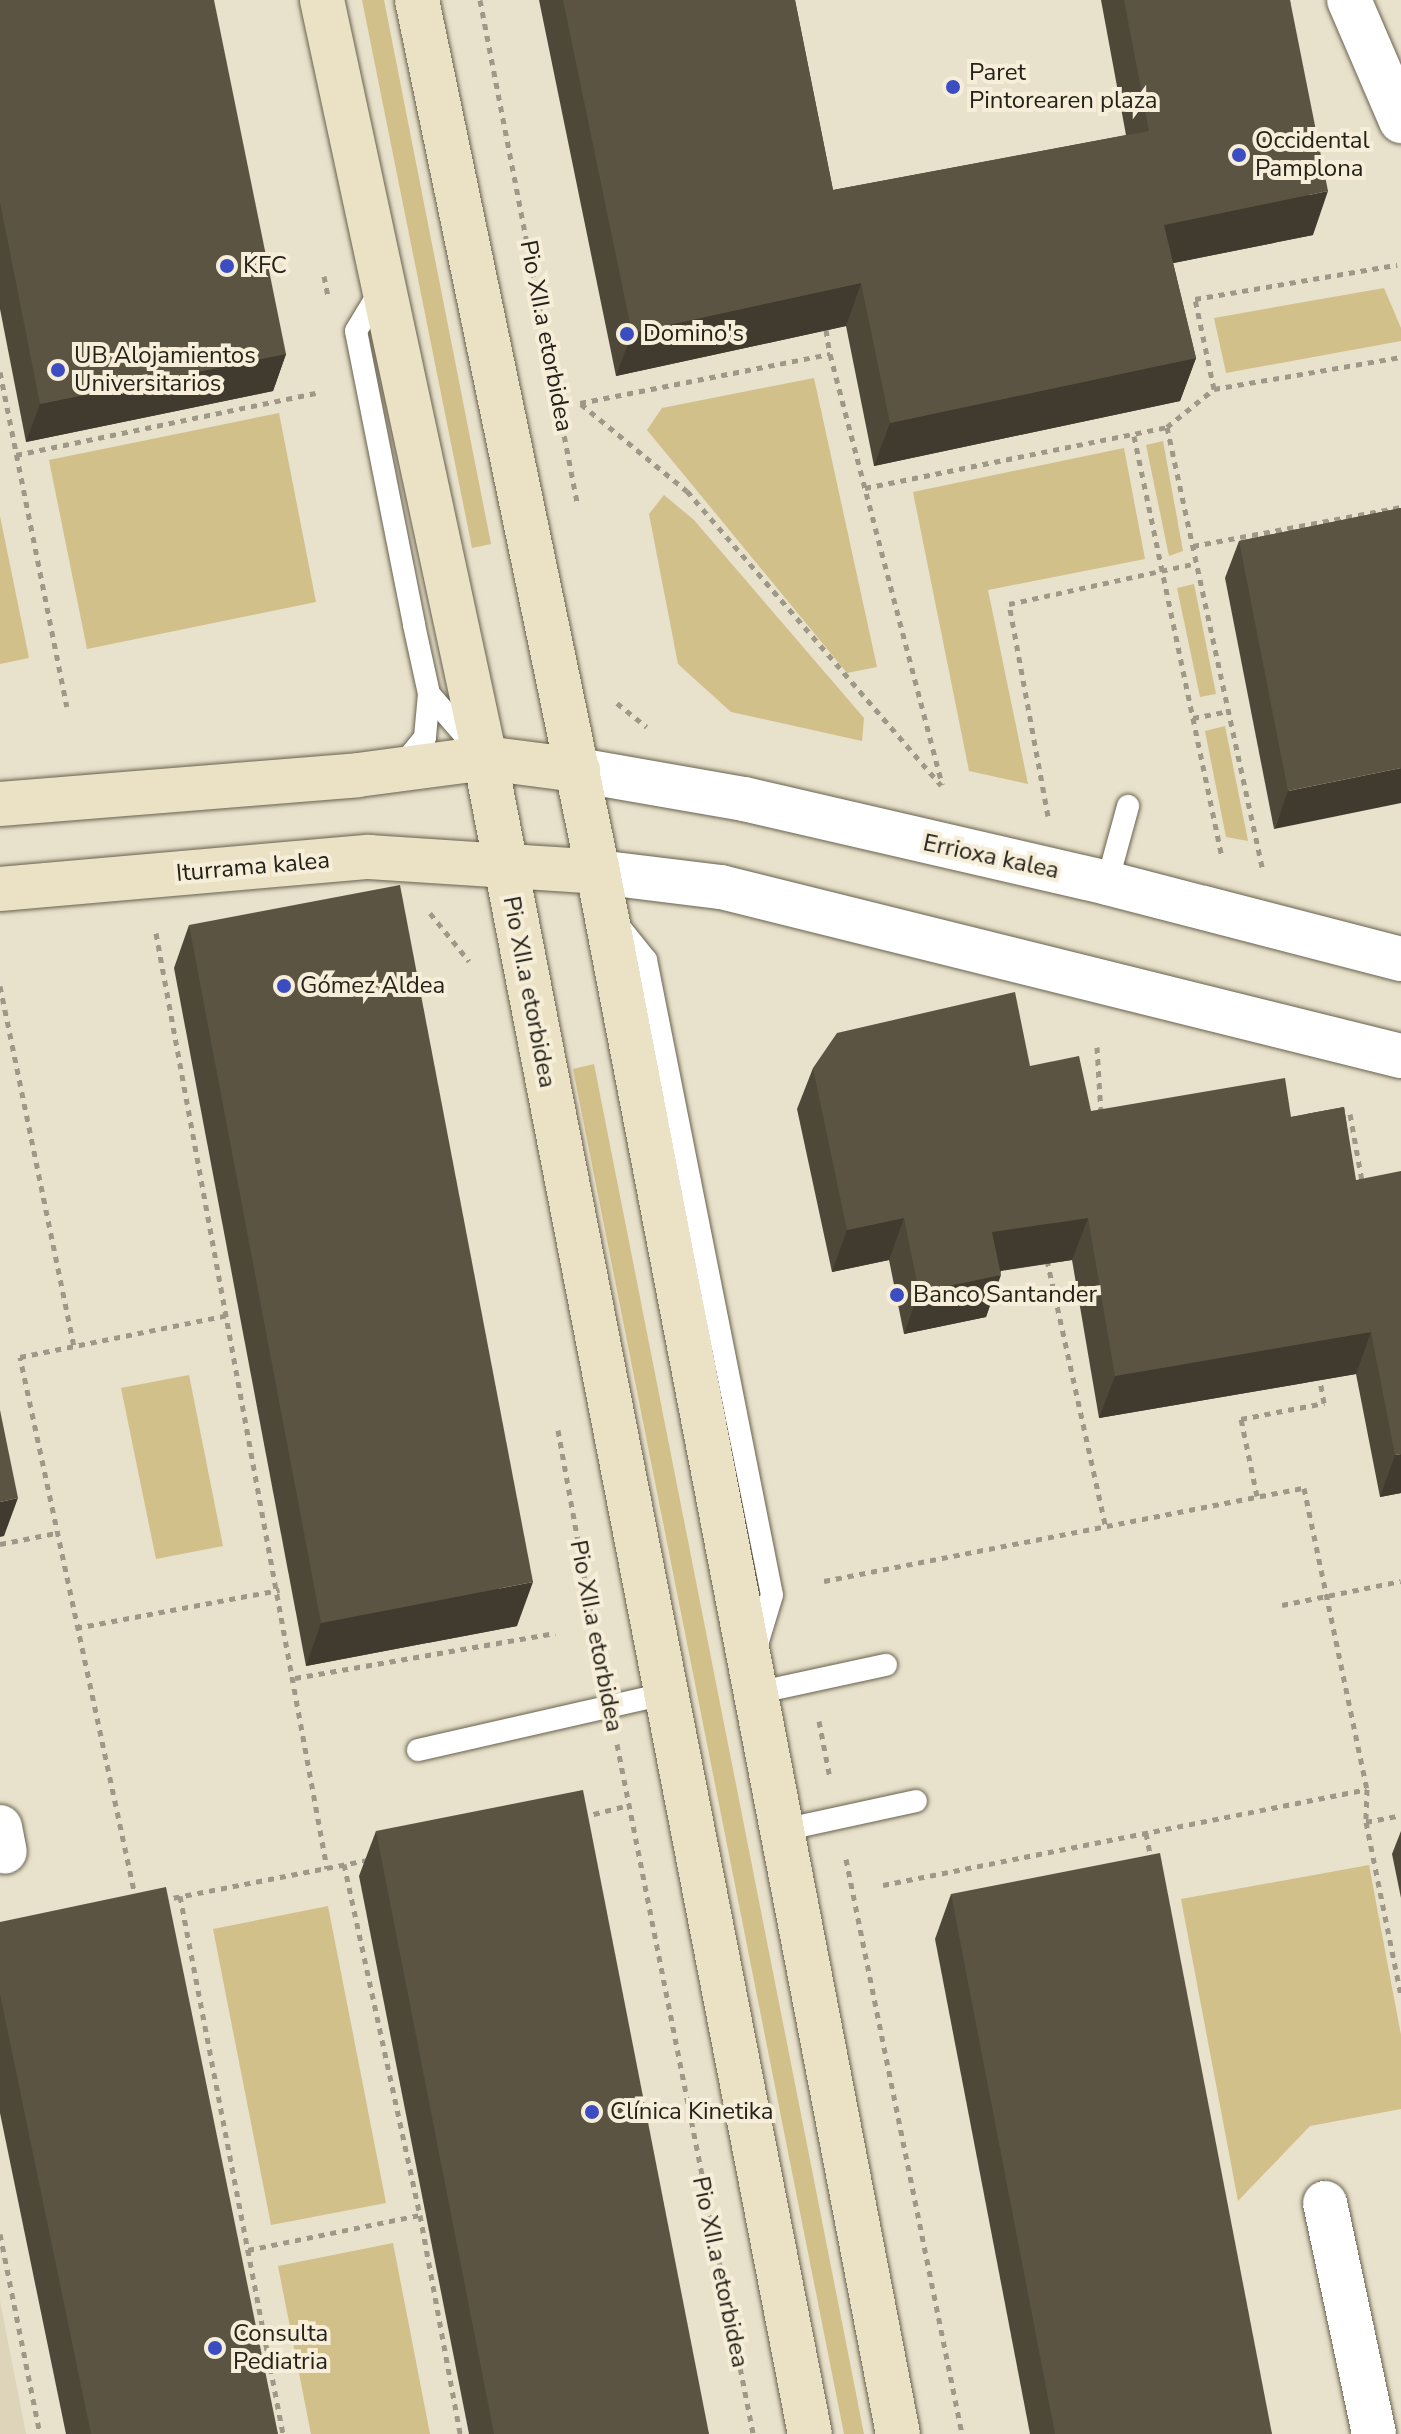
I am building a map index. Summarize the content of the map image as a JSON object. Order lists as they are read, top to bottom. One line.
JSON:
{"streets":{"main road":["Pio XII.a etorbidea","Iturrama kalea"],"street":["Errioxa kalea"]},"crossings":[["Pio XII.a etorbidea","Iturrama kalea"]],"places":["Paret Pintorearen plaza","Occidental Pamplona","KFC","Domino's","UB Alojamientos Universitarios","Gómez Aldea","Banco Santander","Clínica Kinetika","Consulta Pediatria"]}
